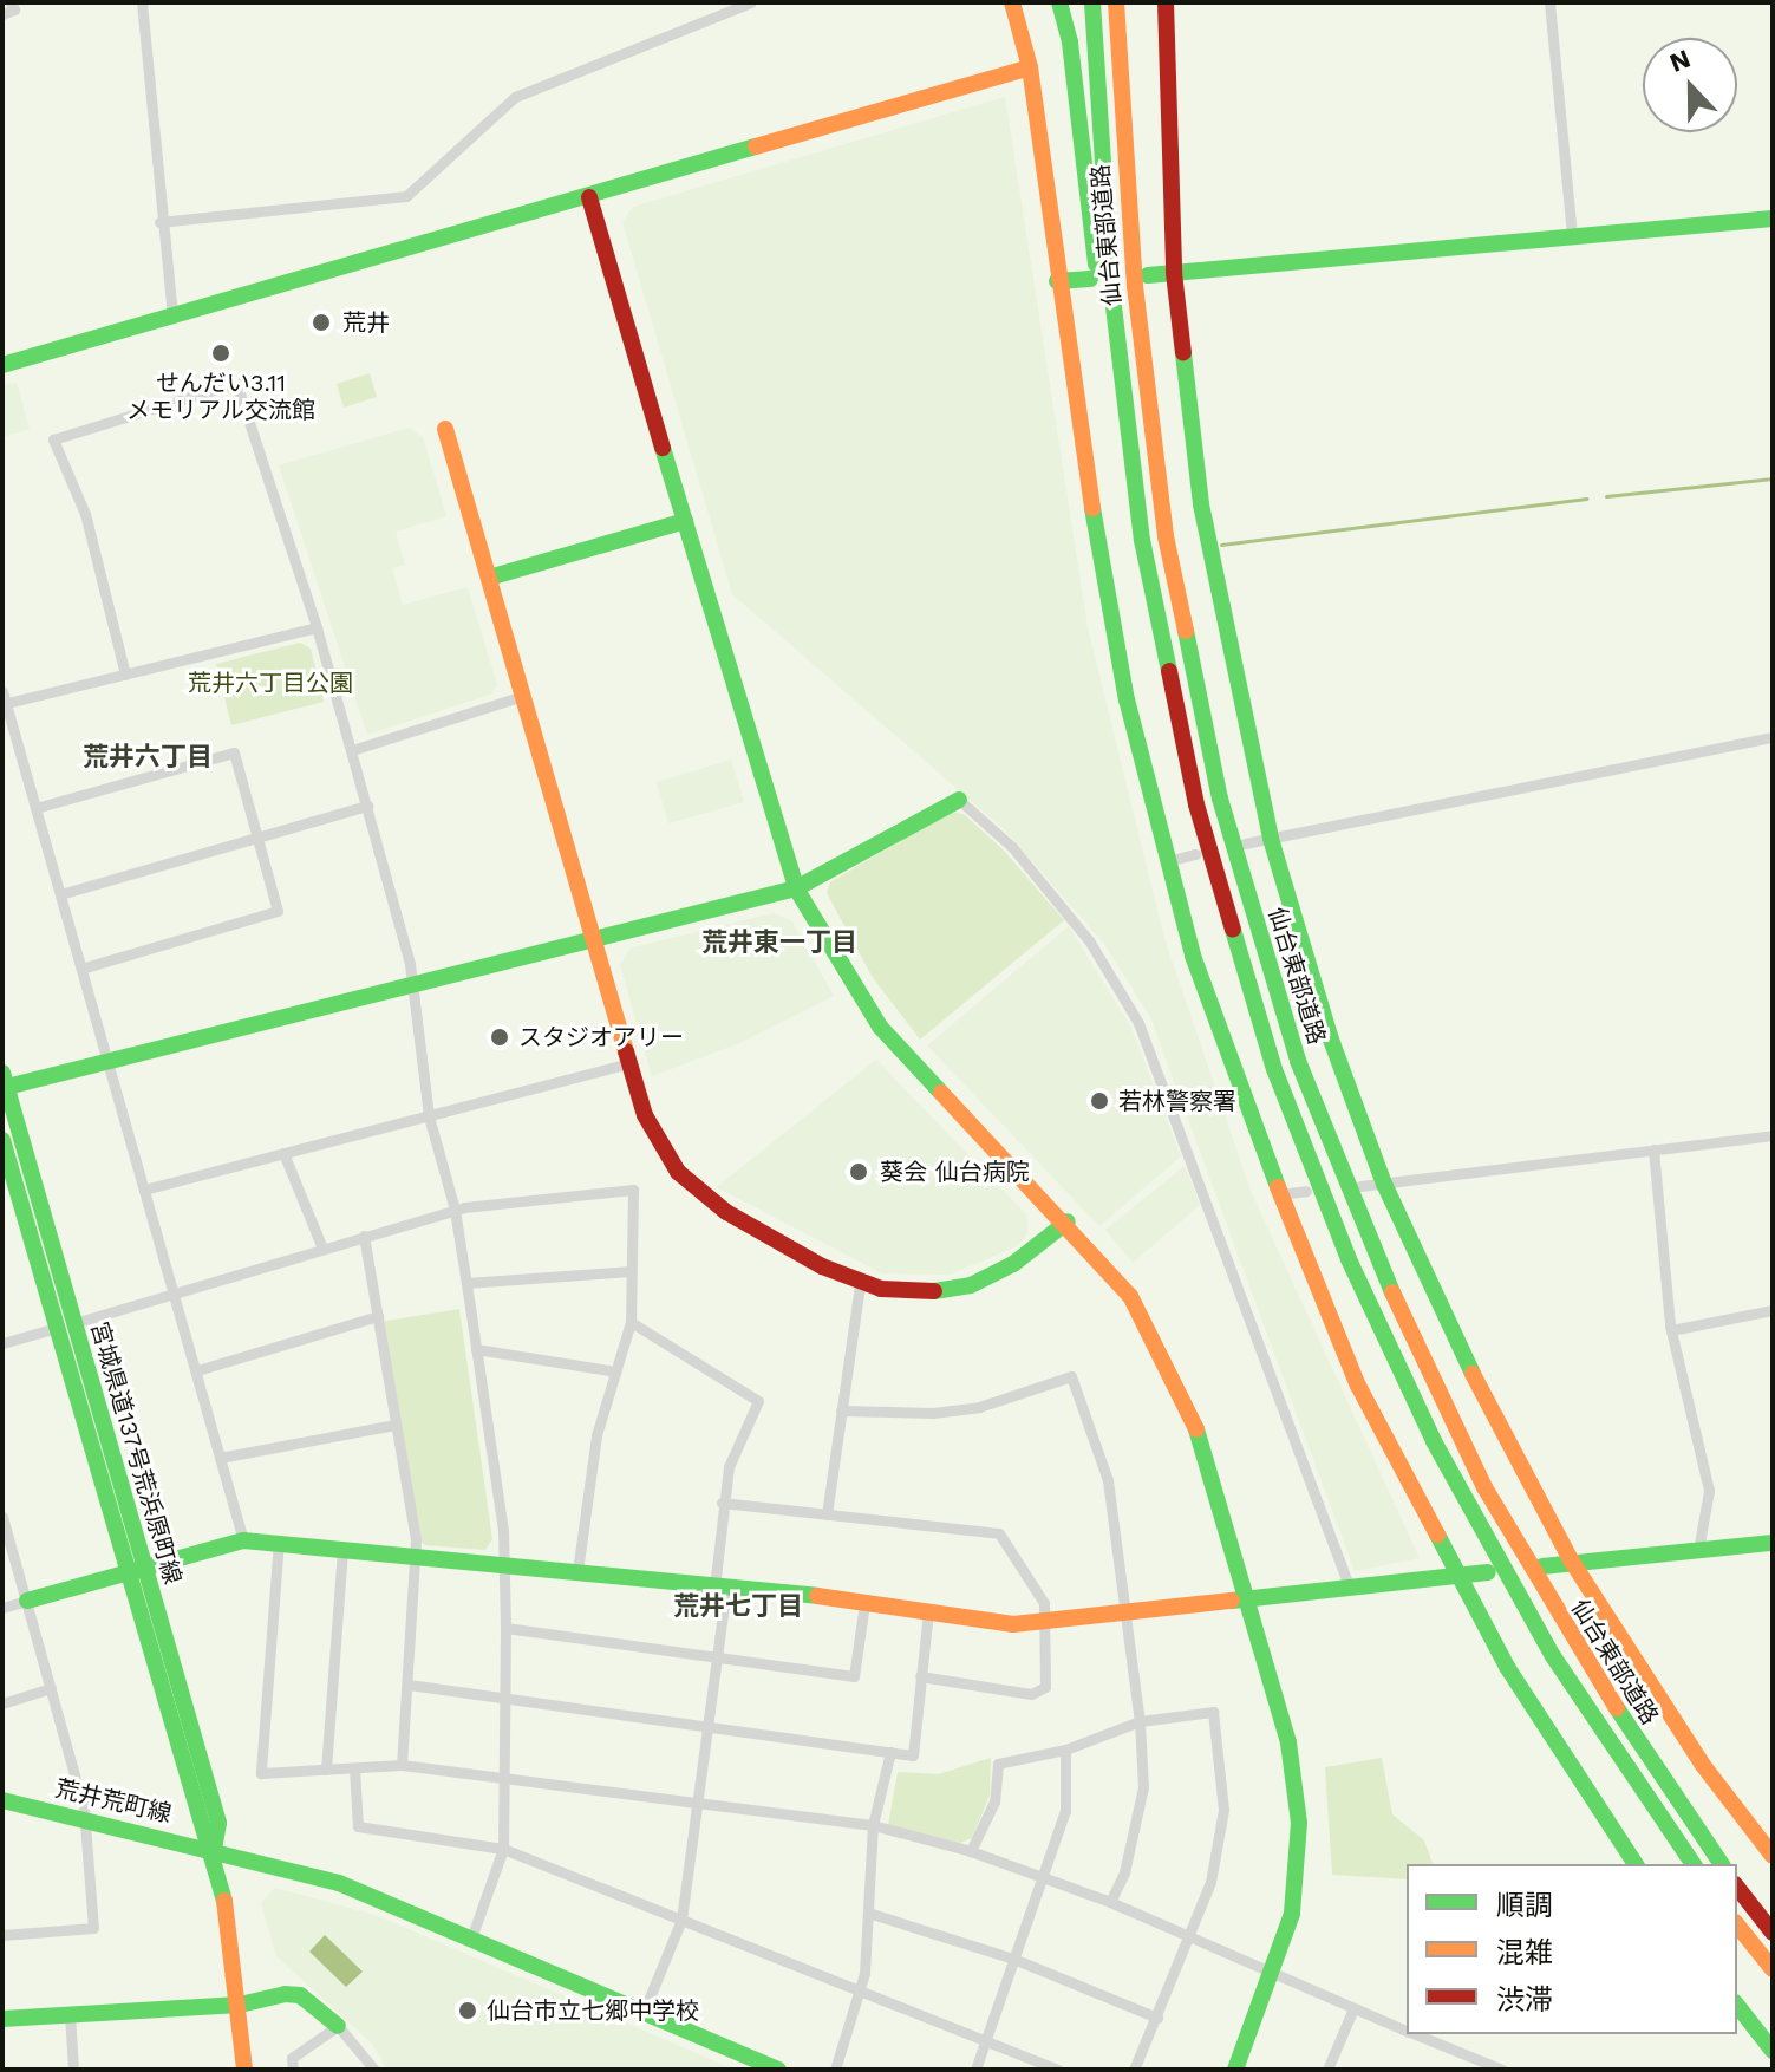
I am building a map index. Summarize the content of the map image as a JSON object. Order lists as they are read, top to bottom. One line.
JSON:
{"streets":{"main road":["仙台東部道路","宮城県道137号荒浜原町線","荒井荒町線"]},"crossings":[["宮城県道137号荒浜原町線","荒井荒町線"]],"districts":["荒井六丁目","荒井東一丁目","荒井七丁目"],"parks":["荒井六丁目公園"],"places":["荒井","せんだい3.11 メモリアル交流館","スタジオアリー","若林警察署","葵会 仙台病院","仙台市立七郷中学校"],"legend":["順調","混雑","渋滞"],"north":"top"}
